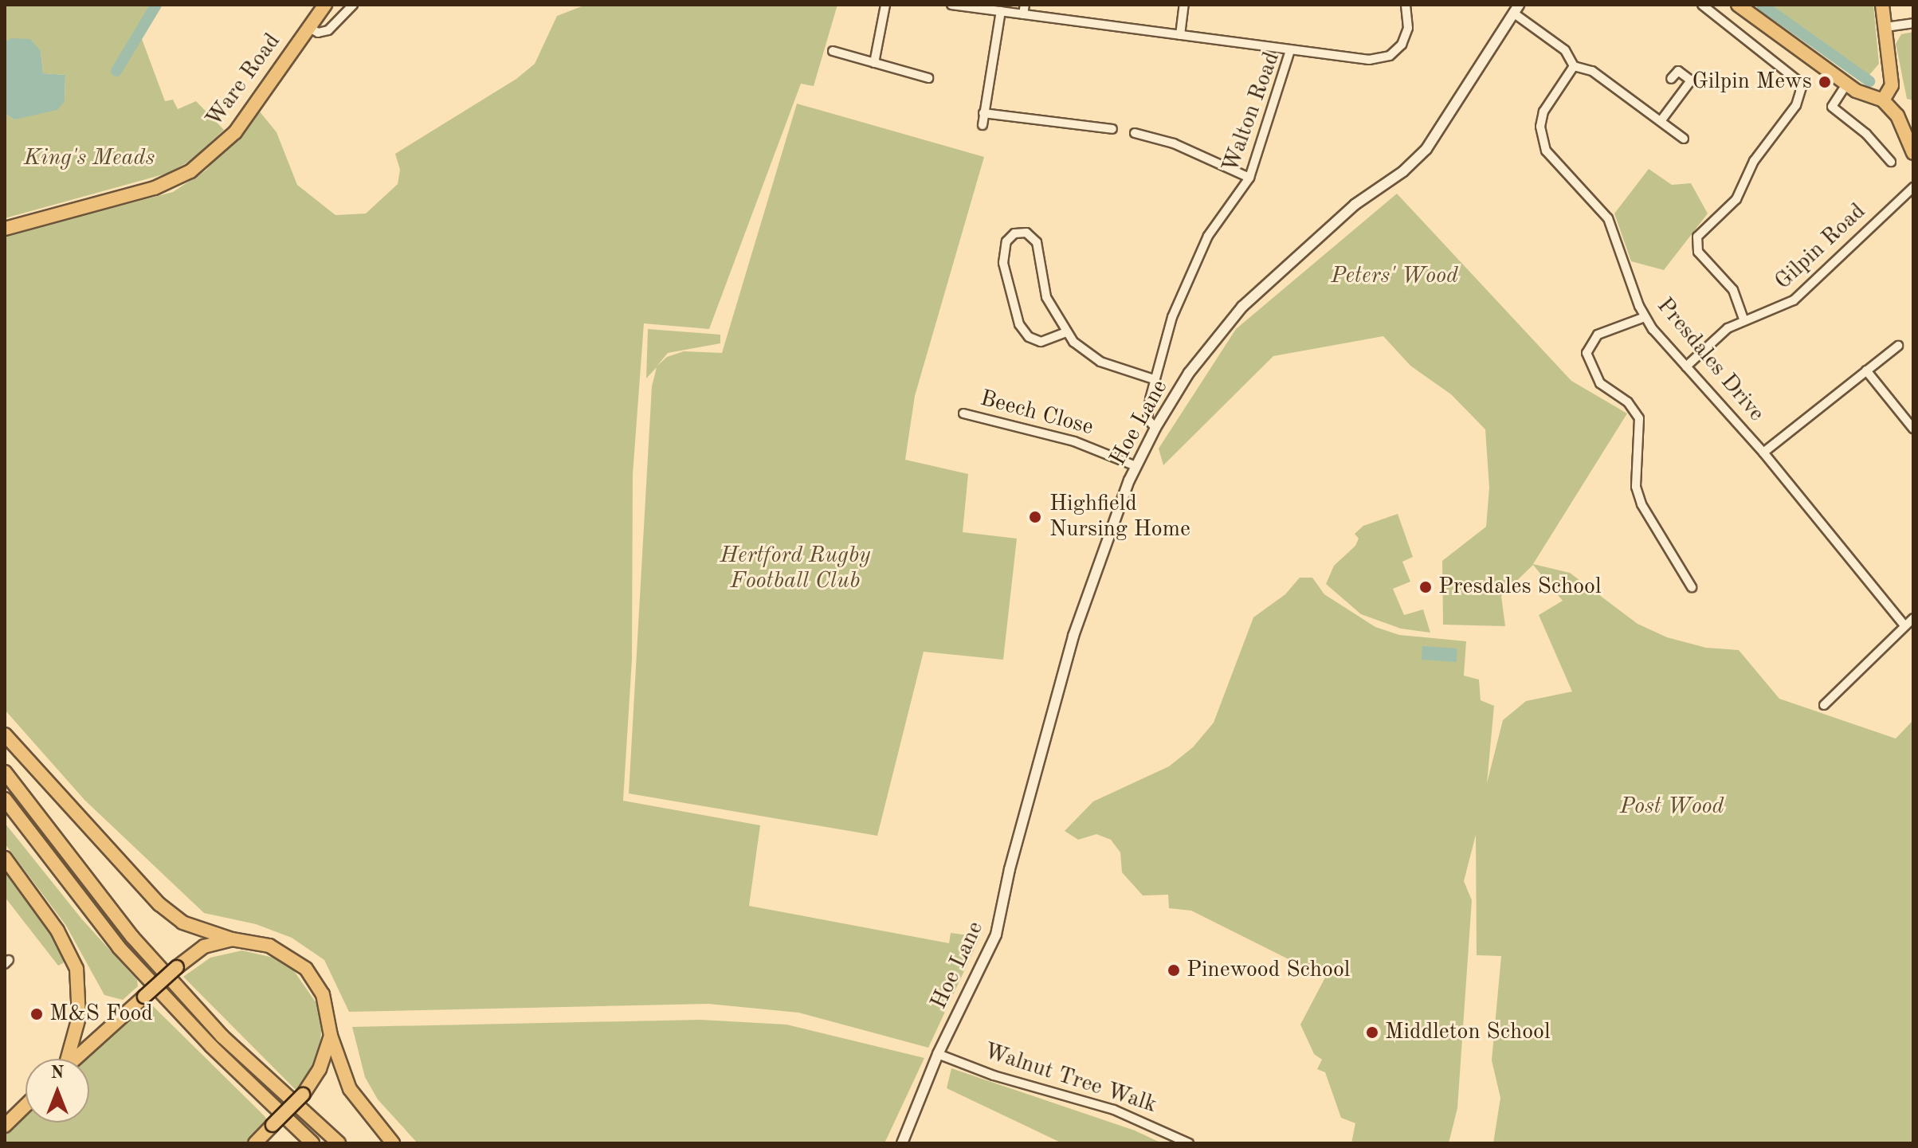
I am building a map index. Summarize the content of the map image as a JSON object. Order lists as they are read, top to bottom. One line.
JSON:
{"streets":{"main road":["Ware Road"],"street":["Walton Road","Gilpin Road","Presdales Drive","Beech Close","Hoe Lane","Walnut Tree Walk"]},"crossings":[["Walton Road","Hoe Lane"],["Gilpin Road","Presdales Drive"],["Beech Close","Hoe Lane"],["Hoe Lane","Walnut Tree Walk"]],"parks":["King's Meads","Peters' Wood","Hertford Rugby Football Club","Post Wood"],"places":["Gilpin Mews","Highfield Nursing Home","Presdales School","Pinewood School","M&S Food","Middleton School"],"north":"top"}
